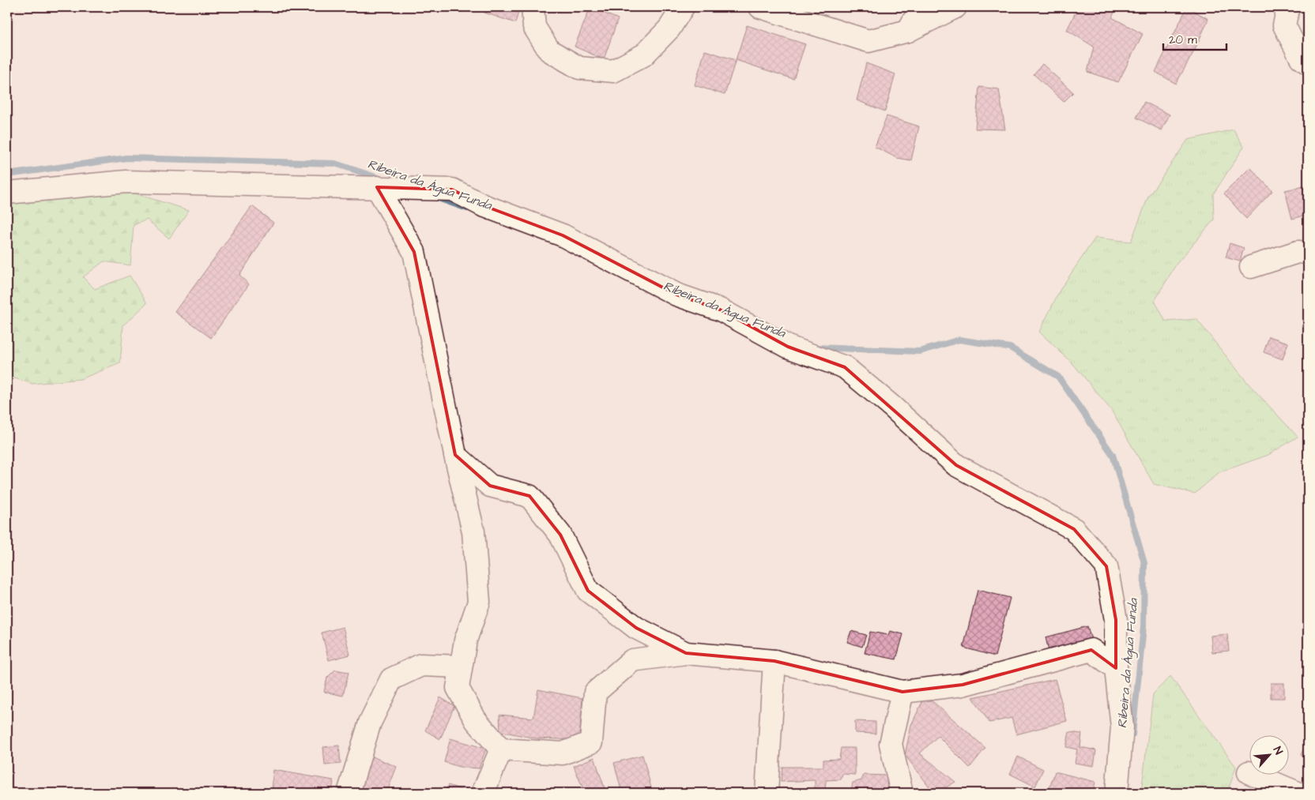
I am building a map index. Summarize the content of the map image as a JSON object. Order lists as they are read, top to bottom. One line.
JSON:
{"water":["Ribeira da Água Funda"],"scale_bar":"20 m","north":"top right"}
